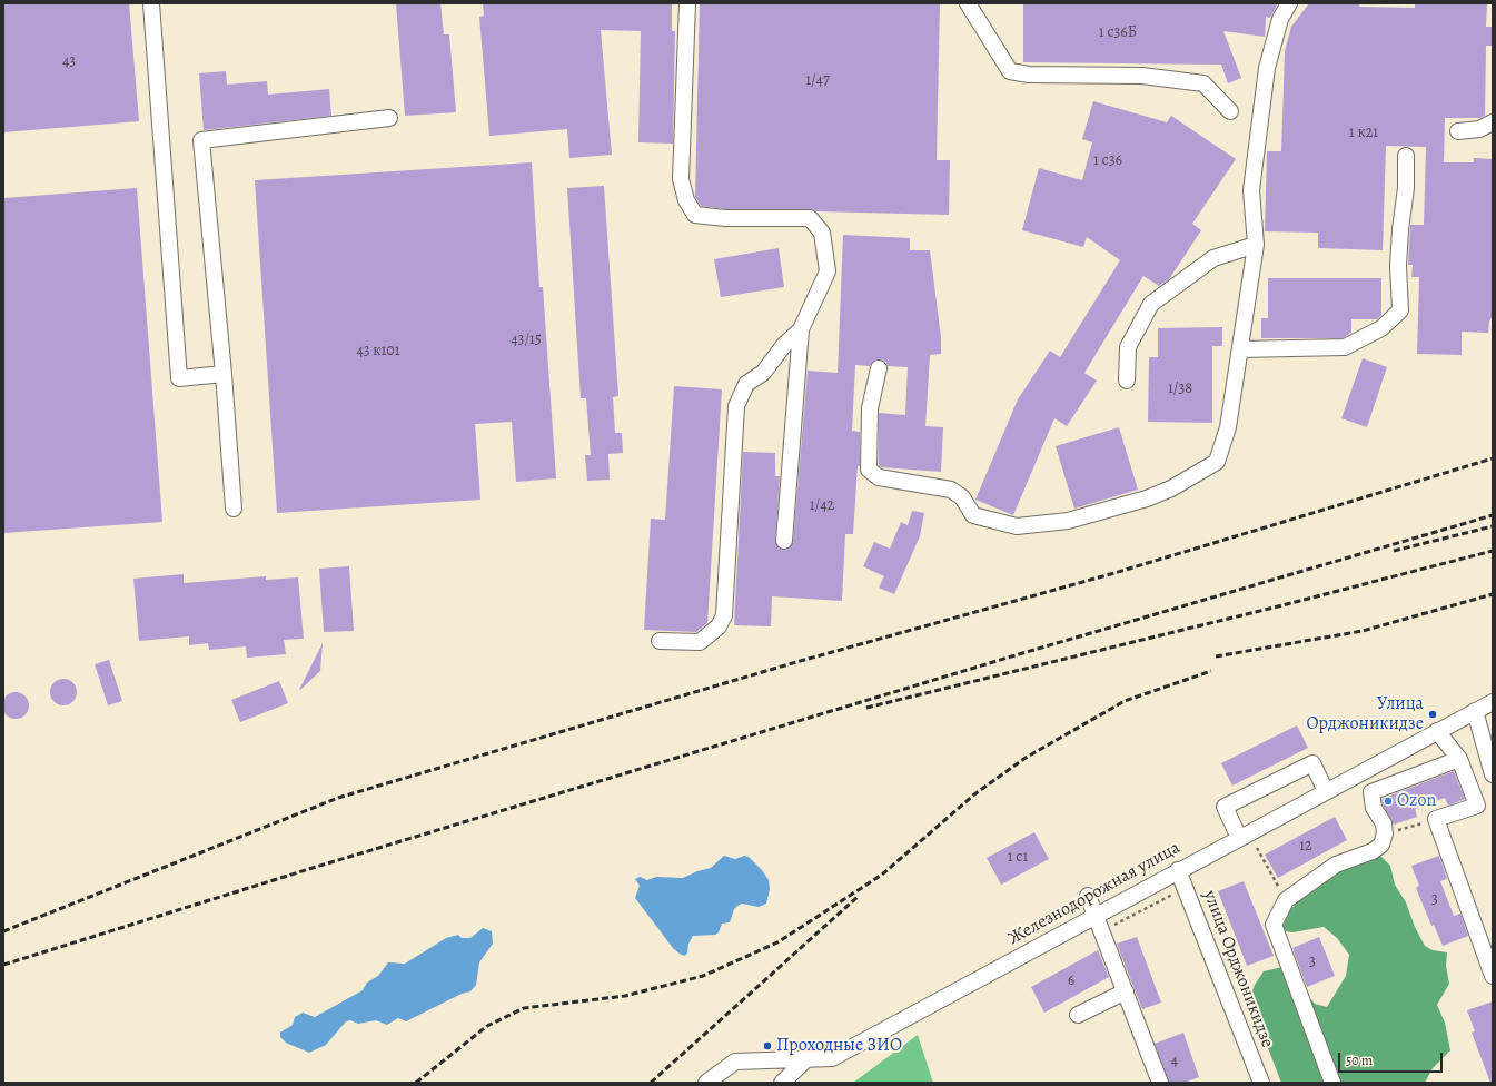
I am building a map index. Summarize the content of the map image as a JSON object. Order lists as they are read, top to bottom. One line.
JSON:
{"streets":{"street":["Железнодорожная улица","улица Орджоникидзе"]},"crossings":[["Железнодорожная улица","улица Орджоникидзе"]],"places":["Улица Орджоникидзе","Ozon","Проходные ЗИО"],"house_numbers":["1 с36Б","43","1/47","1 к21","1 с36","43/15","43 к101","1/38","1/42","12","1 с1","3","3","6","4"],"scale_bar":"50 m"}
